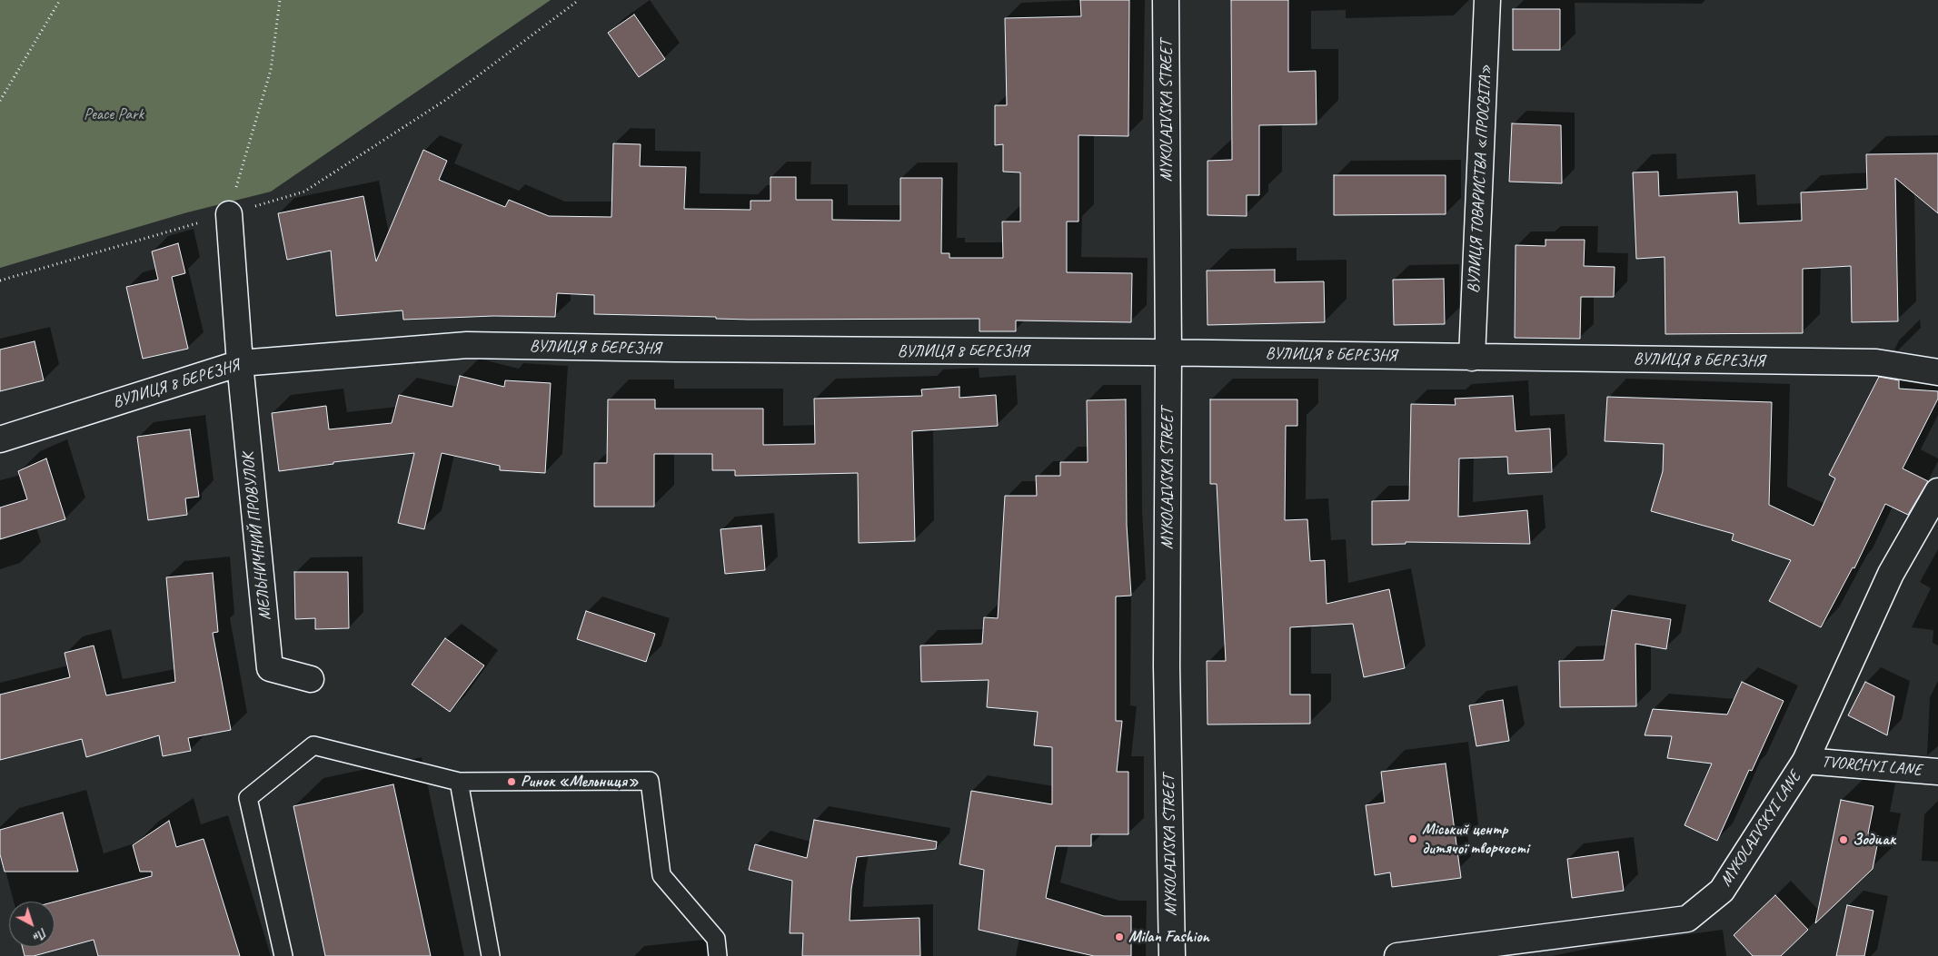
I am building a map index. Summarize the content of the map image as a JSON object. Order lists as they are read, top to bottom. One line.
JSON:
{"streets":{"street":["MYKOLAIVSKA STREET","ВУЛИЦЯ ТОВАРИСТВА «ПРОСВІТА»","ВУЛИЦЯ 8 БЕРЕЗНЯ","МЕЛЬНИЧНИЙ ПРОВУЛОК","TVORCHYI LANE","MYKOLAIVSKYI LANE"]},"crossings":[["MYKOLAIVSKA STREET","ВУЛИЦЯ 8 БЕРЕЗНЯ"],["ВУЛИЦЯ ТОВАРИСТВА «ПРОСВІТА»","ВУЛИЦЯ 8 БЕРЕЗНЯ"],["ВУЛИЦЯ 8 БЕРЕЗНЯ","МЕЛЬНИЧНИЙ ПРОВУЛОК"],["TVORCHYI LANE","MYKOLAIVSKYI LANE"]],"parks":["Peace Park"],"places":["Ринок «Мельниця»","Міський центр дитячої творчості","Зодиак","Milan Fashion"],"north":"bottom right"}
